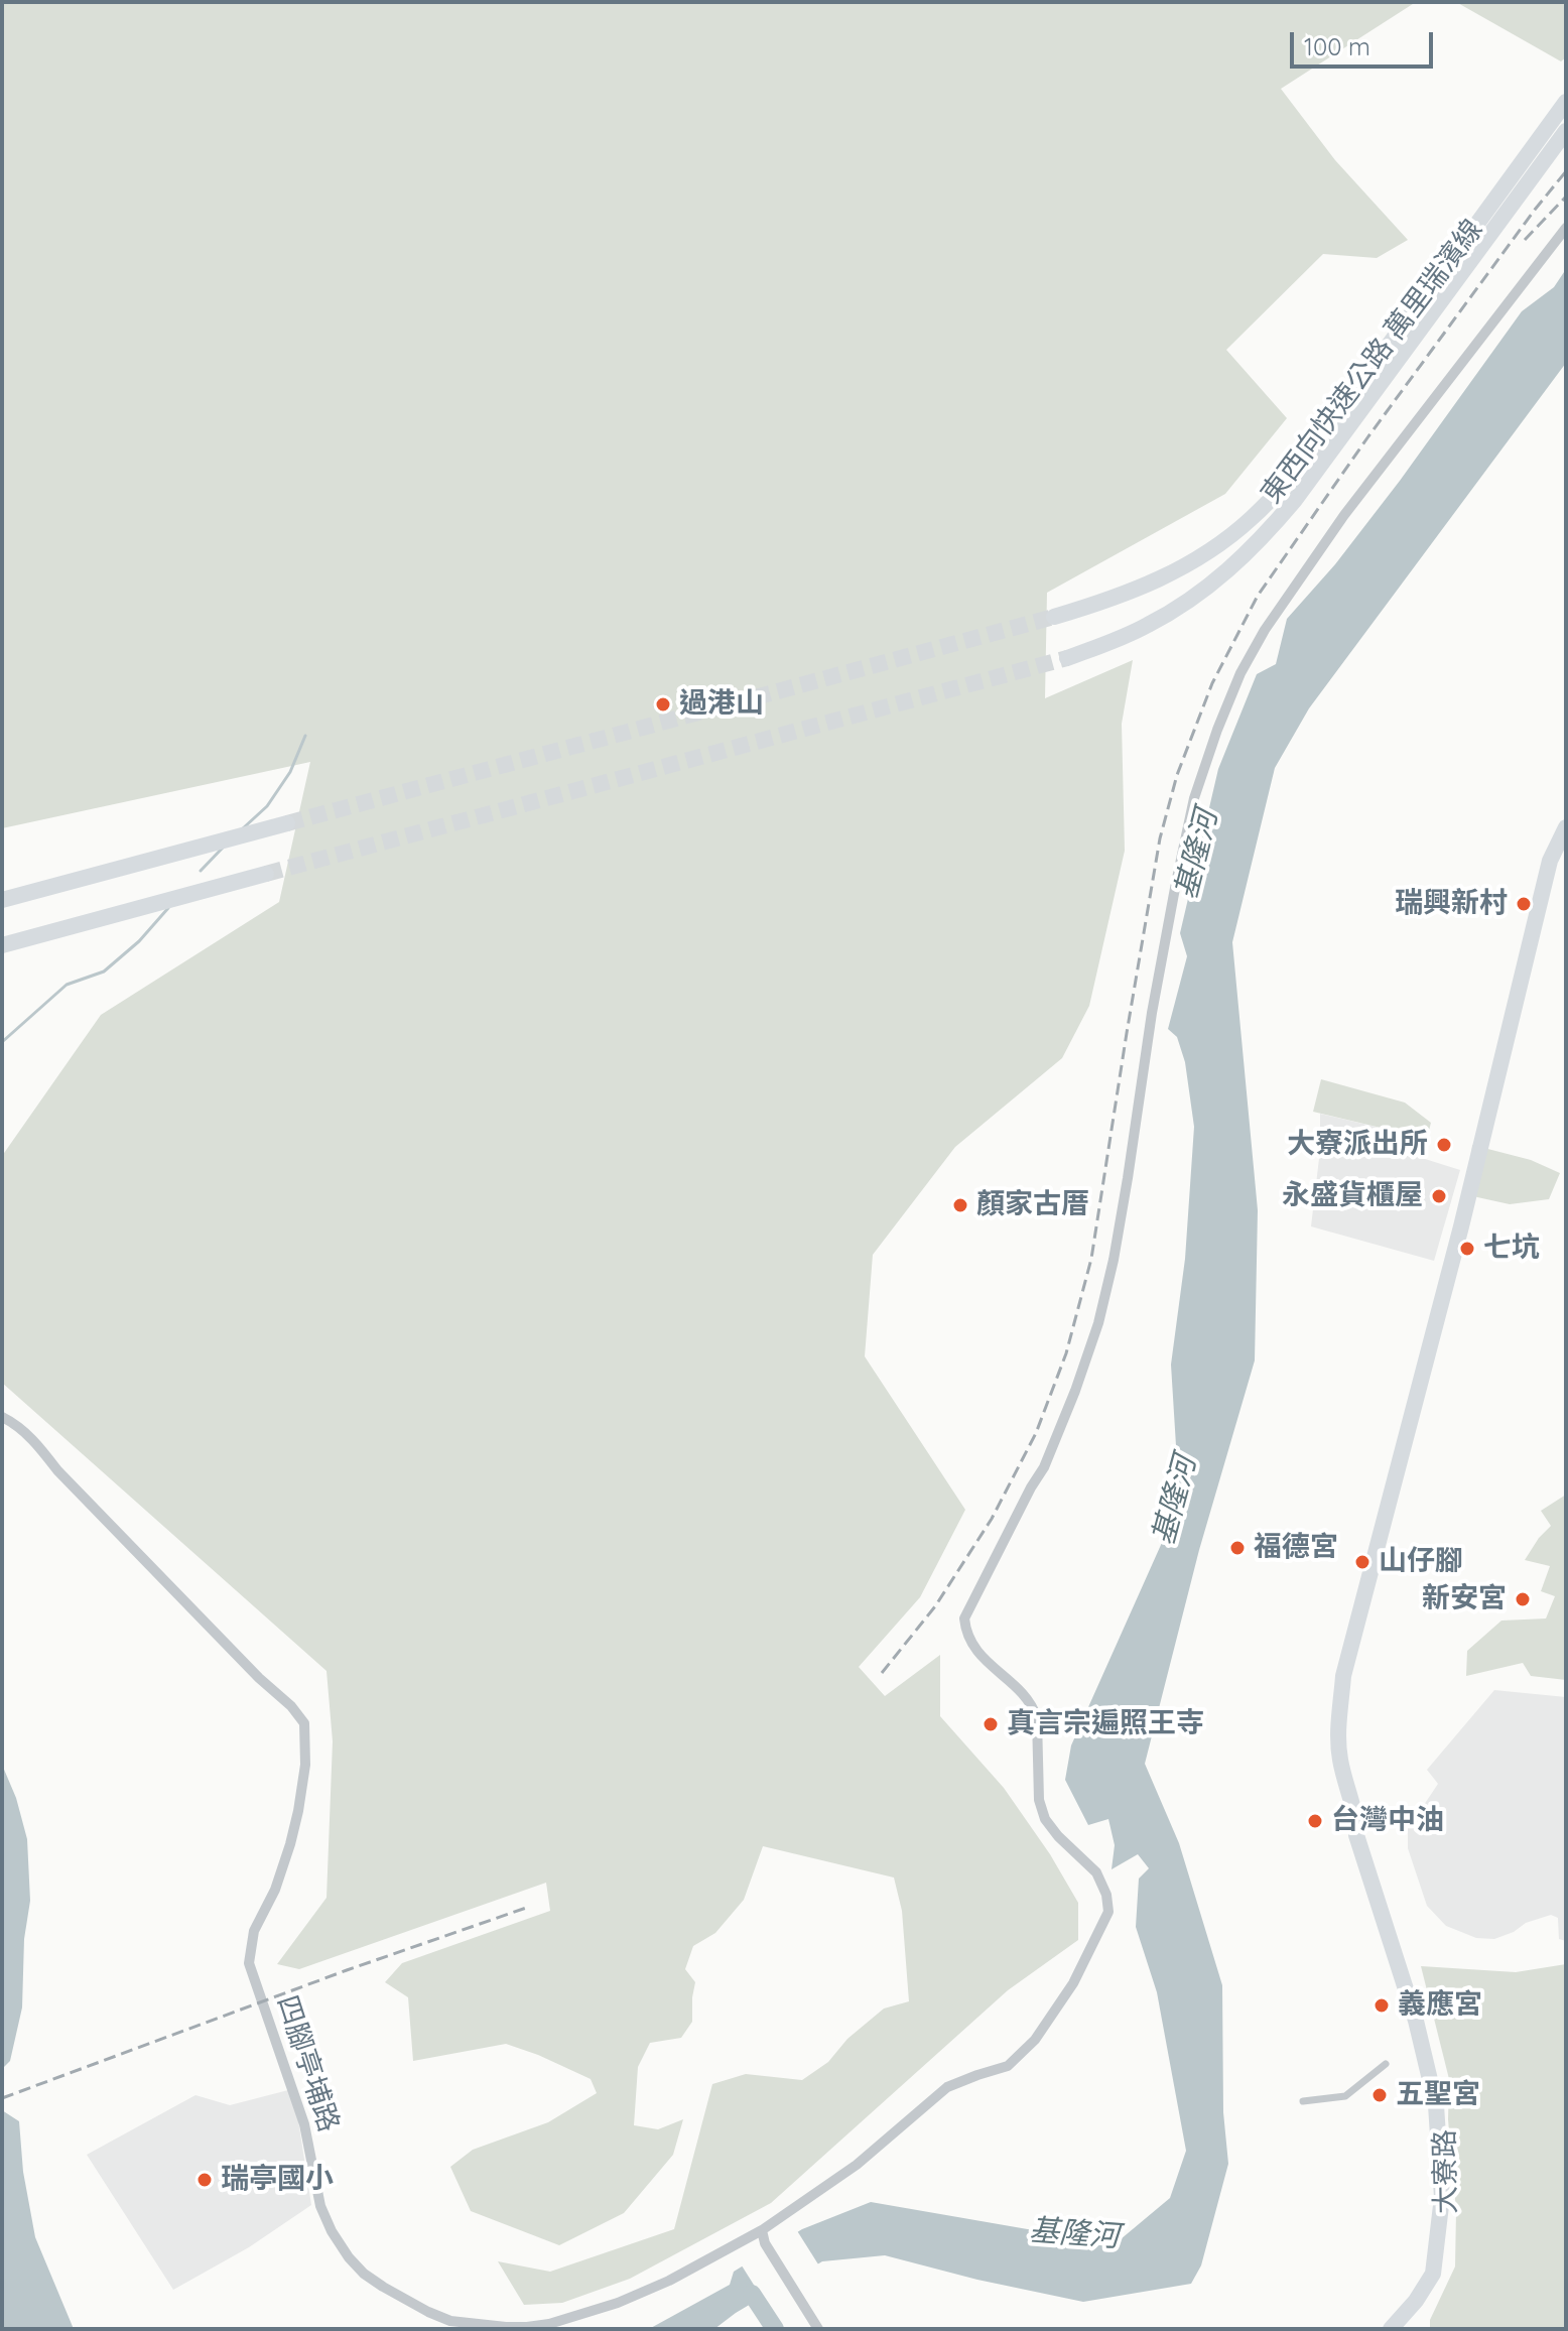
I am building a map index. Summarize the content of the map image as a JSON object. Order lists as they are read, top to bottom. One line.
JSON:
{"streets":{"main road":["東西向快速公路 萬里瑞濱線","大寮路"],"street":["四腳亭埔路"]},"water":["基隆河"],"places":["過港山","瑞興新村","大寮派出所","永盛貨櫃屋","顏家古厝","七坑","福德宮","山仔腳","新安宮","真言宗遍照王寺","台灣中油","義應宮","五聖宮","瑞亭國小"],"scale_bar":"100 m"}
